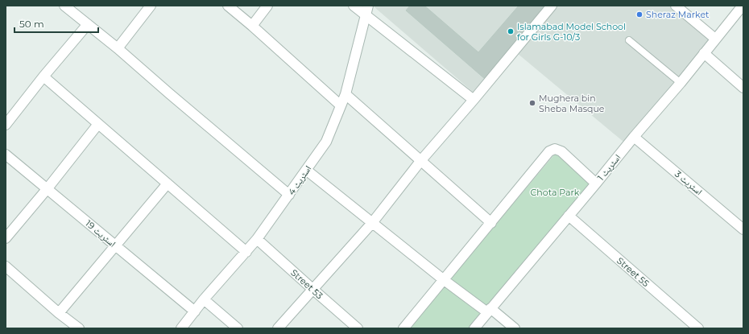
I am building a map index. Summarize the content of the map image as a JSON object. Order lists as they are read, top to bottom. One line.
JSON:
{"streets":{"street":["اسٹریٹ 1","اسٹریٹ 4","اسٹریٹ 3","اسٹریٹ 19","Street 55","Street 53"]},"crossings":[["اسٹریٹ 1","اسٹریٹ 3"],["اسٹریٹ 1","Street 55"],["اسٹریٹ 4","اسٹریٹ 19"],["اسٹریٹ 4","Street 53"]],"parks":["Chota Park"],"places":["Sheraz Market","Islamabad Model School for Girls G-10/3","Mughera bin Sheba Masque"],"scale_bar":"50 m"}
